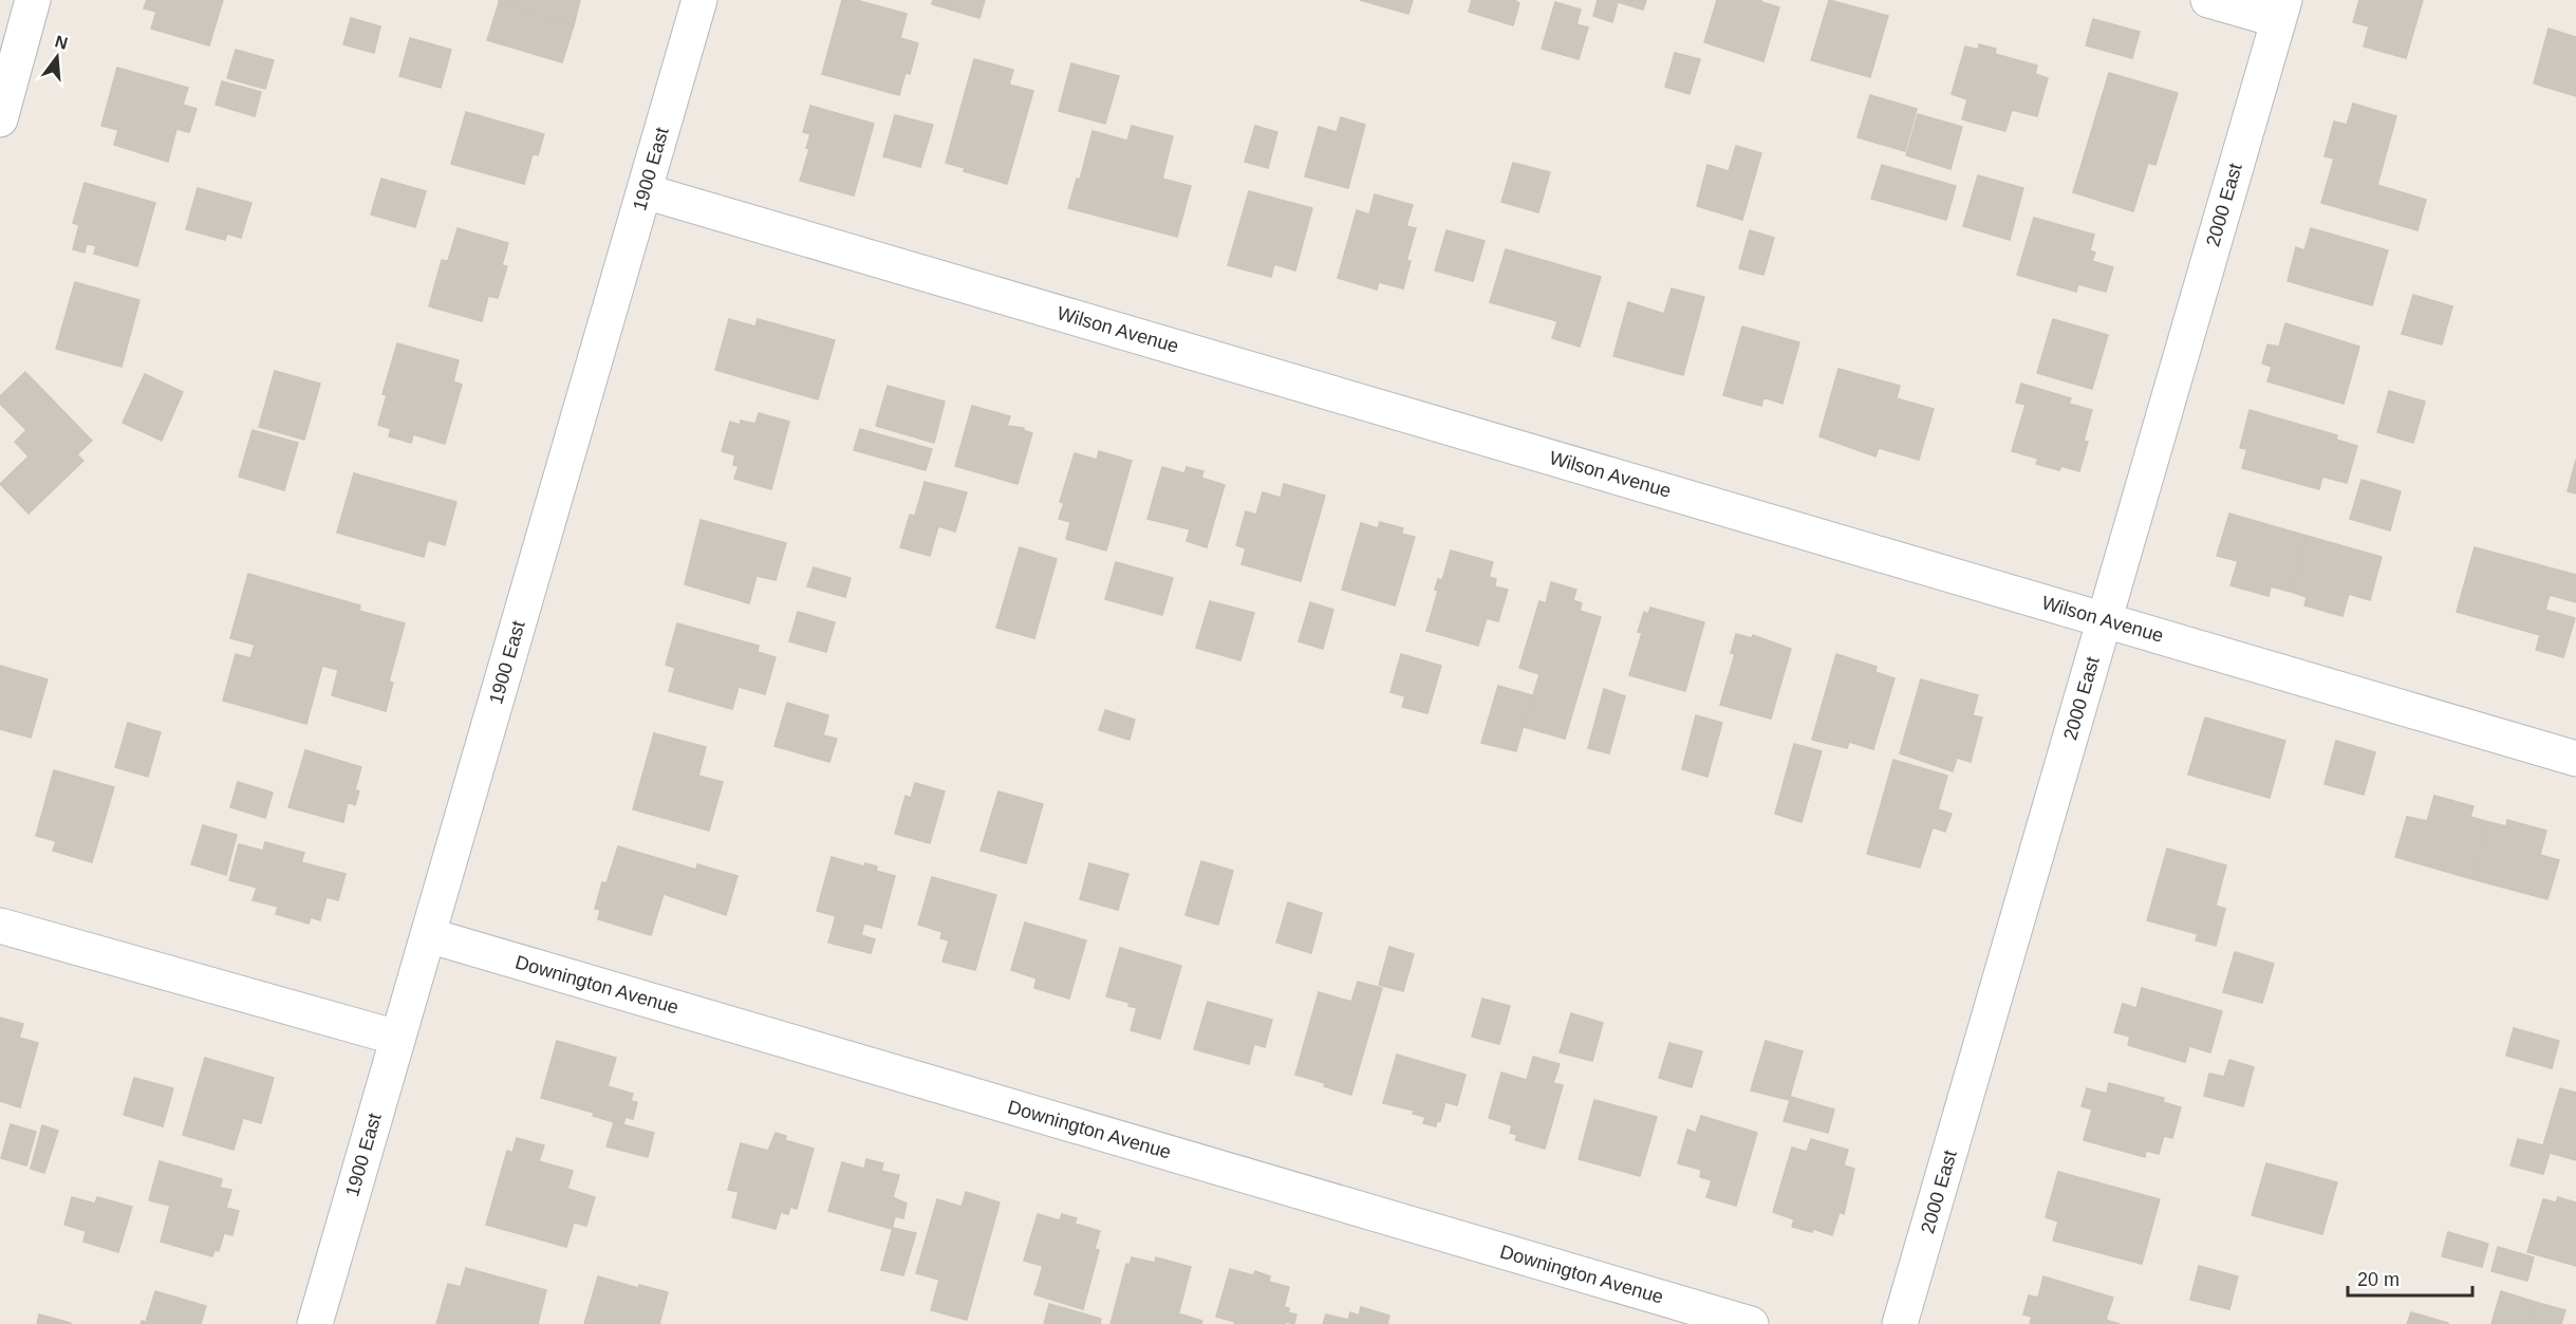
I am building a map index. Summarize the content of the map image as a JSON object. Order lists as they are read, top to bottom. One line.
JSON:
{"streets":{"street":["1900 East","2000 East","Wilson Avenue","Downington Avenue"]},"crossings":[["1900 East","Wilson Avenue"],["1900 East","Downington Avenue"],["2000 East","Wilson Avenue"]],"scale_bar":"20 m","north":"top"}
